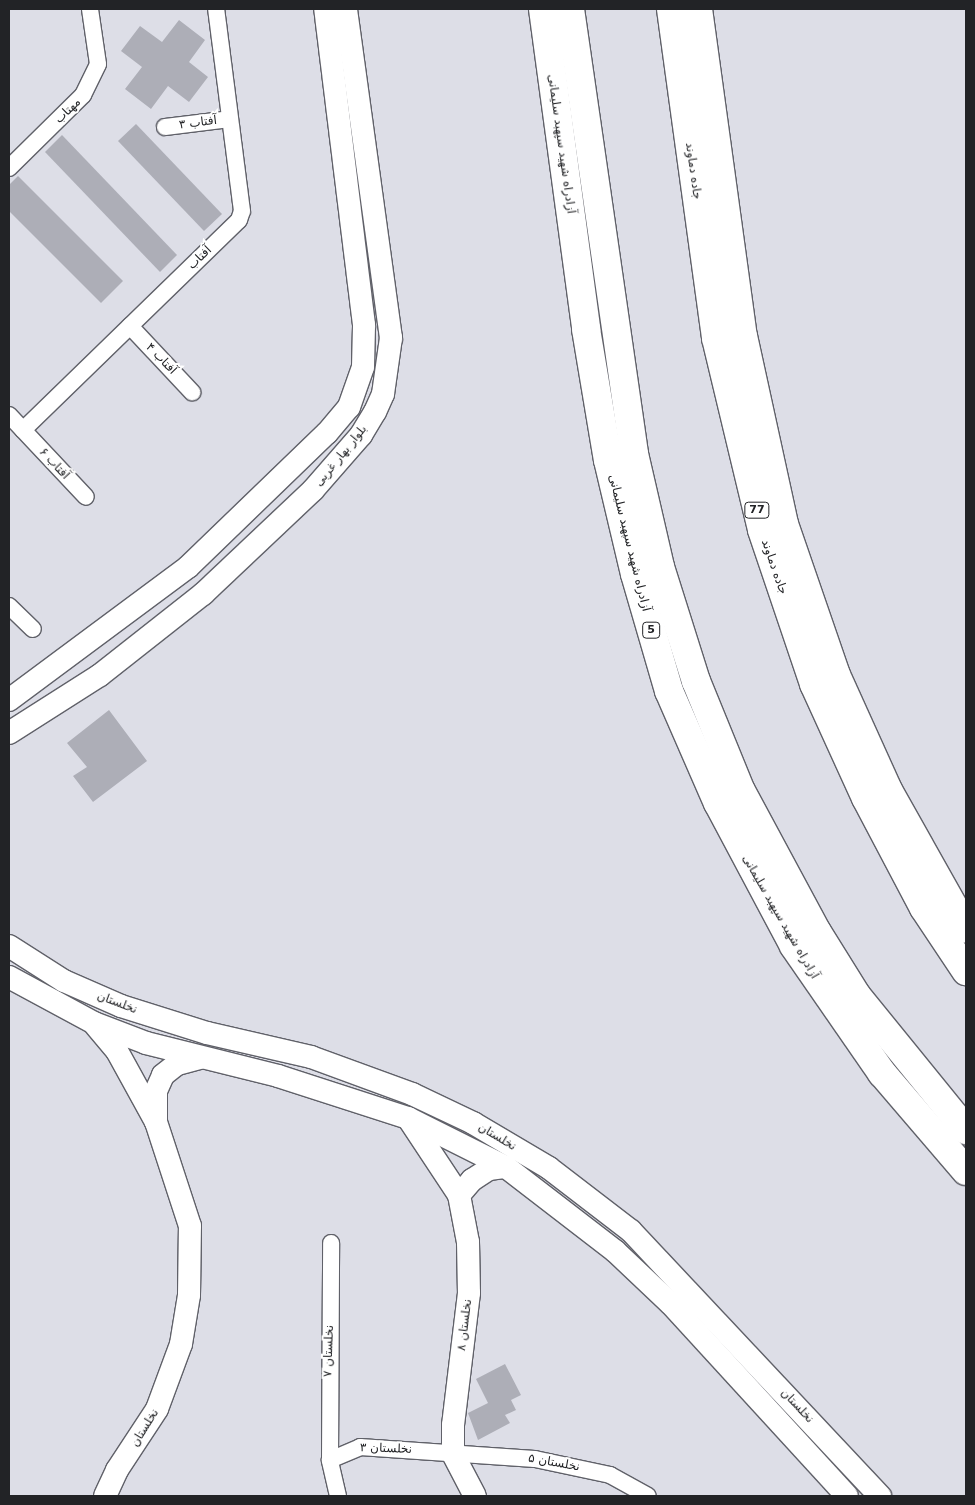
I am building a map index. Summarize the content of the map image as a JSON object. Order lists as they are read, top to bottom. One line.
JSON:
{"streets":{"highway":["آزادراه شهید سپهبد سلیمانی","جاده دماوند","77","5"],"street":["مهتاب","آفتاب ۳","آفتاب","آفتاب ۴","بلوار بهار غربی","آفتاب ۶","نخلستان","نخلستان ۸","نخلستان ۷","نخلستان ۳","نخلستان ۵"]},"crossings":[["آفتاب ۳","آفتاب"],["آفتاب","آفتاب ۴"],["آفتاب","آفتاب ۶"],["نخلستان ۸","نخلستان ۳"],["نخلستان ۸","نخلستان ۵"],["نخلستان ۷","نخلستان ۳"],["نخلستان ۳","نخلستان ۵"]]}
